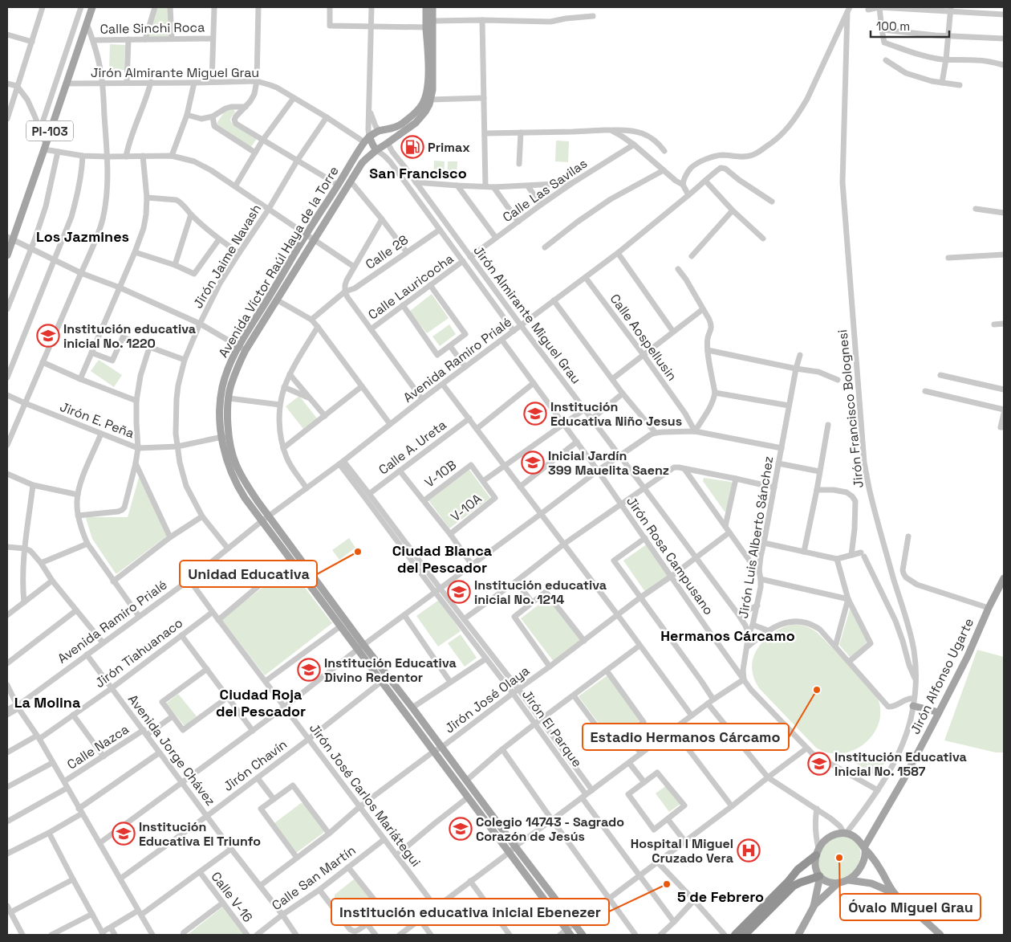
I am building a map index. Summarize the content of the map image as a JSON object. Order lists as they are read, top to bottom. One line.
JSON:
{"streets":{"main road":["PI-103","Avenida Víctor Raúl Haya de la Torre","Jirón Alfonso Ugarte"],"street":["Calle Sinchi Roca","Jirón Almirante Miguel Grau","Calle Las Savilas","Calle 28","Jirón Jaime Navash","Calle Lauricocha","Calle Aospellusin","Avenida Ramiro Prialé","Jirón Francisco Bolognesi","Jirón E. Peña","Calle A. Ureta","V-10B","V-10A","Jirón Luis Alberto Sánchez","Jirón Rosa Campusano","Jirón Tiahuanaco","Jirón José Olaya","Jirón El Parque","Calle Nazca","Avenida Jorge Chávez","Jirón Chavín","Jirón José Carlos Mariátegui","Calle San Martín","Calle V-16"]},"crossings":[["Jirón Almirante Miguel Grau","PI-103"],["Jirón Almirante Miguel Grau","Calle Las Savilas"],["Jirón Almirante Miguel Grau","Calle 28"],["Jirón Almirante Miguel Grau","Jirón Jaime Navash"],["Jirón Almirante Miguel Grau","Avenida Víctor Raúl Haya de la Torre"],["Jirón Almirante Miguel Grau","Calle Lauricocha"],["Jirón Almirante Miguel Grau","Avenida Ramiro Prialé"],["Jirón Almirante Miguel Grau","Jirón Luis Alberto Sánchez"],["Jirón Almirante Miguel Grau","Jirón José Olaya"],["Jirón Jaime Navash","Avenida Ramiro Prialé"],["Jirón Jaime Navash","Jirón E. Peña"],["Avenida Víctor Raúl Haya de la Torre","Avenida Ramiro Prialé"],["Avenida Víctor Raúl Haya de la Torre","Jirón E. Peña"],["Avenida Víctor Raúl Haya de la Torre","Jirón José Olaya"],["Avenida Víctor Raúl Haya de la Torre","Jirón Chavín"],["Calle Aospellusin","Avenida Ramiro Prialé"],["Avenida Ramiro Prialé","Jirón Rosa Campusano"],["Avenida Ramiro Prialé","Jirón El Parque"],["Avenida Ramiro Prialé","Avenida Jorge Chávez"],["Avenida Ramiro Prialé","Jirón José Carlos Mariátegui"],["Jirón Francisco Bolognesi","Jirón Rosa Campusano"],["Jirón Francisco Bolognesi","Jirón Alfonso Ugarte"],["Calle A. Ureta","Jirón El Parque"],["V-10B","V-10A"],["Jirón Luis Alberto Sánchez","Jirón Rosa Campusano"],["Jirón Rosa Campusano","Jirón José Olaya"],["Jirón Tiahuanaco","Avenida Jorge Chávez"],["Jirón Tiahuanaco","Jirón José Carlos Mariátegui"],["Jirón José Olaya","Jirón El Parque"],["Jirón José Olaya","Avenida Jorge Chávez"],["Jirón José Olaya","Jirón José Carlos Mariátegui"],["Calle Nazca","Avenida Jorge Chávez"],["Avenida Jorge Chávez","Jirón Chavín"],["Avenida Jorge Chávez","Calle San Martín"],["Jirón Chavín","Jirón José Carlos Mariátegui"],["Jirón José Carlos Mariátegui","Calle San Martín"]],"districts":["San Francisco","Los Jazmines","Ciudad Blanca del Pescador","Hermanos Cárcamo","Ciudad Roja del Pescador","La Molina","5 de Febrero"],"places":{"fuel station":["Primax"],"school or university":["Institución educativa inicial No. 1220","Institución Educativa Niño Jesus","Inicial Jardín 399 Mauelita Saenz","Institución educativa inicial No. 1214","Institución Educativa Divino Redentor","Institución Educativa Inicial No. 1587","Colegio 14743 - Sagrado Corazón de Jesús","Institución Educativa El Triunfo"],"other":["Unidad Educativa","Estadio Hermanos Cárcamo","Óvalo Miguel Grau","Institución educativa inicial Ebenezer"],"hospital":["Hospital I Miguel Cruzado Vera"]},"scale_bar":"100 m"}
